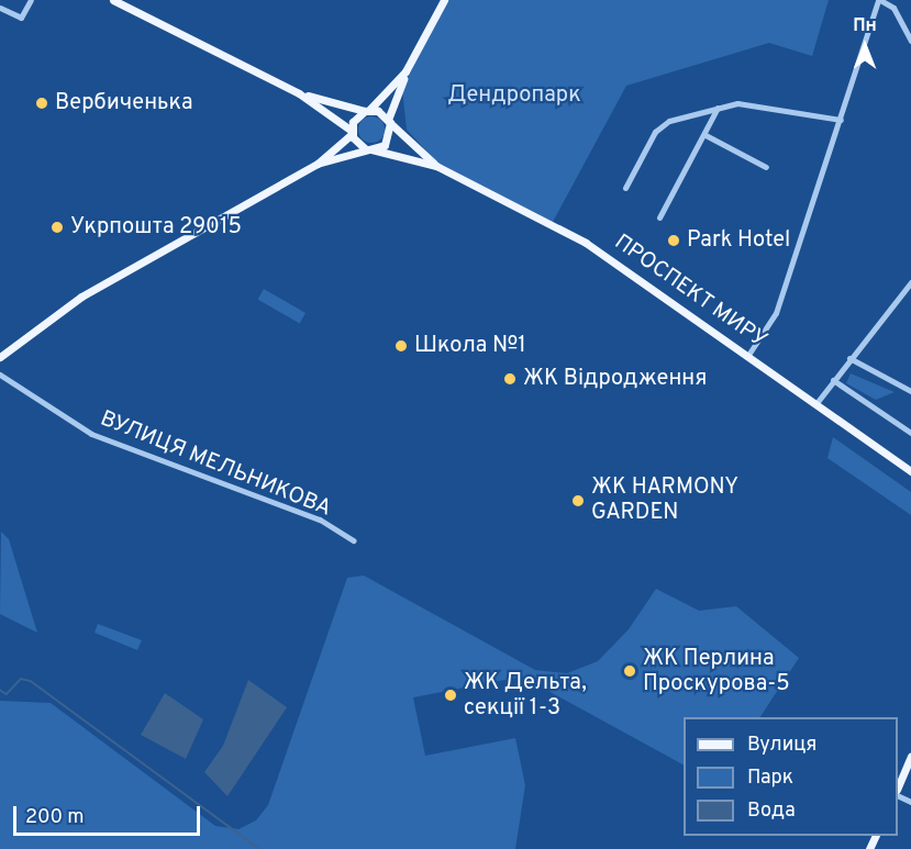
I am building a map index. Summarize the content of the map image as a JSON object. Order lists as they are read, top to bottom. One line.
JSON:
{"streets":{"main road":["ПРОСПЕКТ МИРУ"],"street":["ВУЛИЦЯ МЕЛЬНИКОВА"]},"parks":["Дендропарк"],"places":["Вербиченька","Укрпошта 29015","Park Hotel","Школа №1","ЖК Відродження","ЖК HARMONY GARDEN","ЖК Перлина Проскурова-5","ЖК Дельта, секції 1-3"],"legend":["Вулиця","Парк","Вода"],"scale_bar":"200 m","north":"top"}
